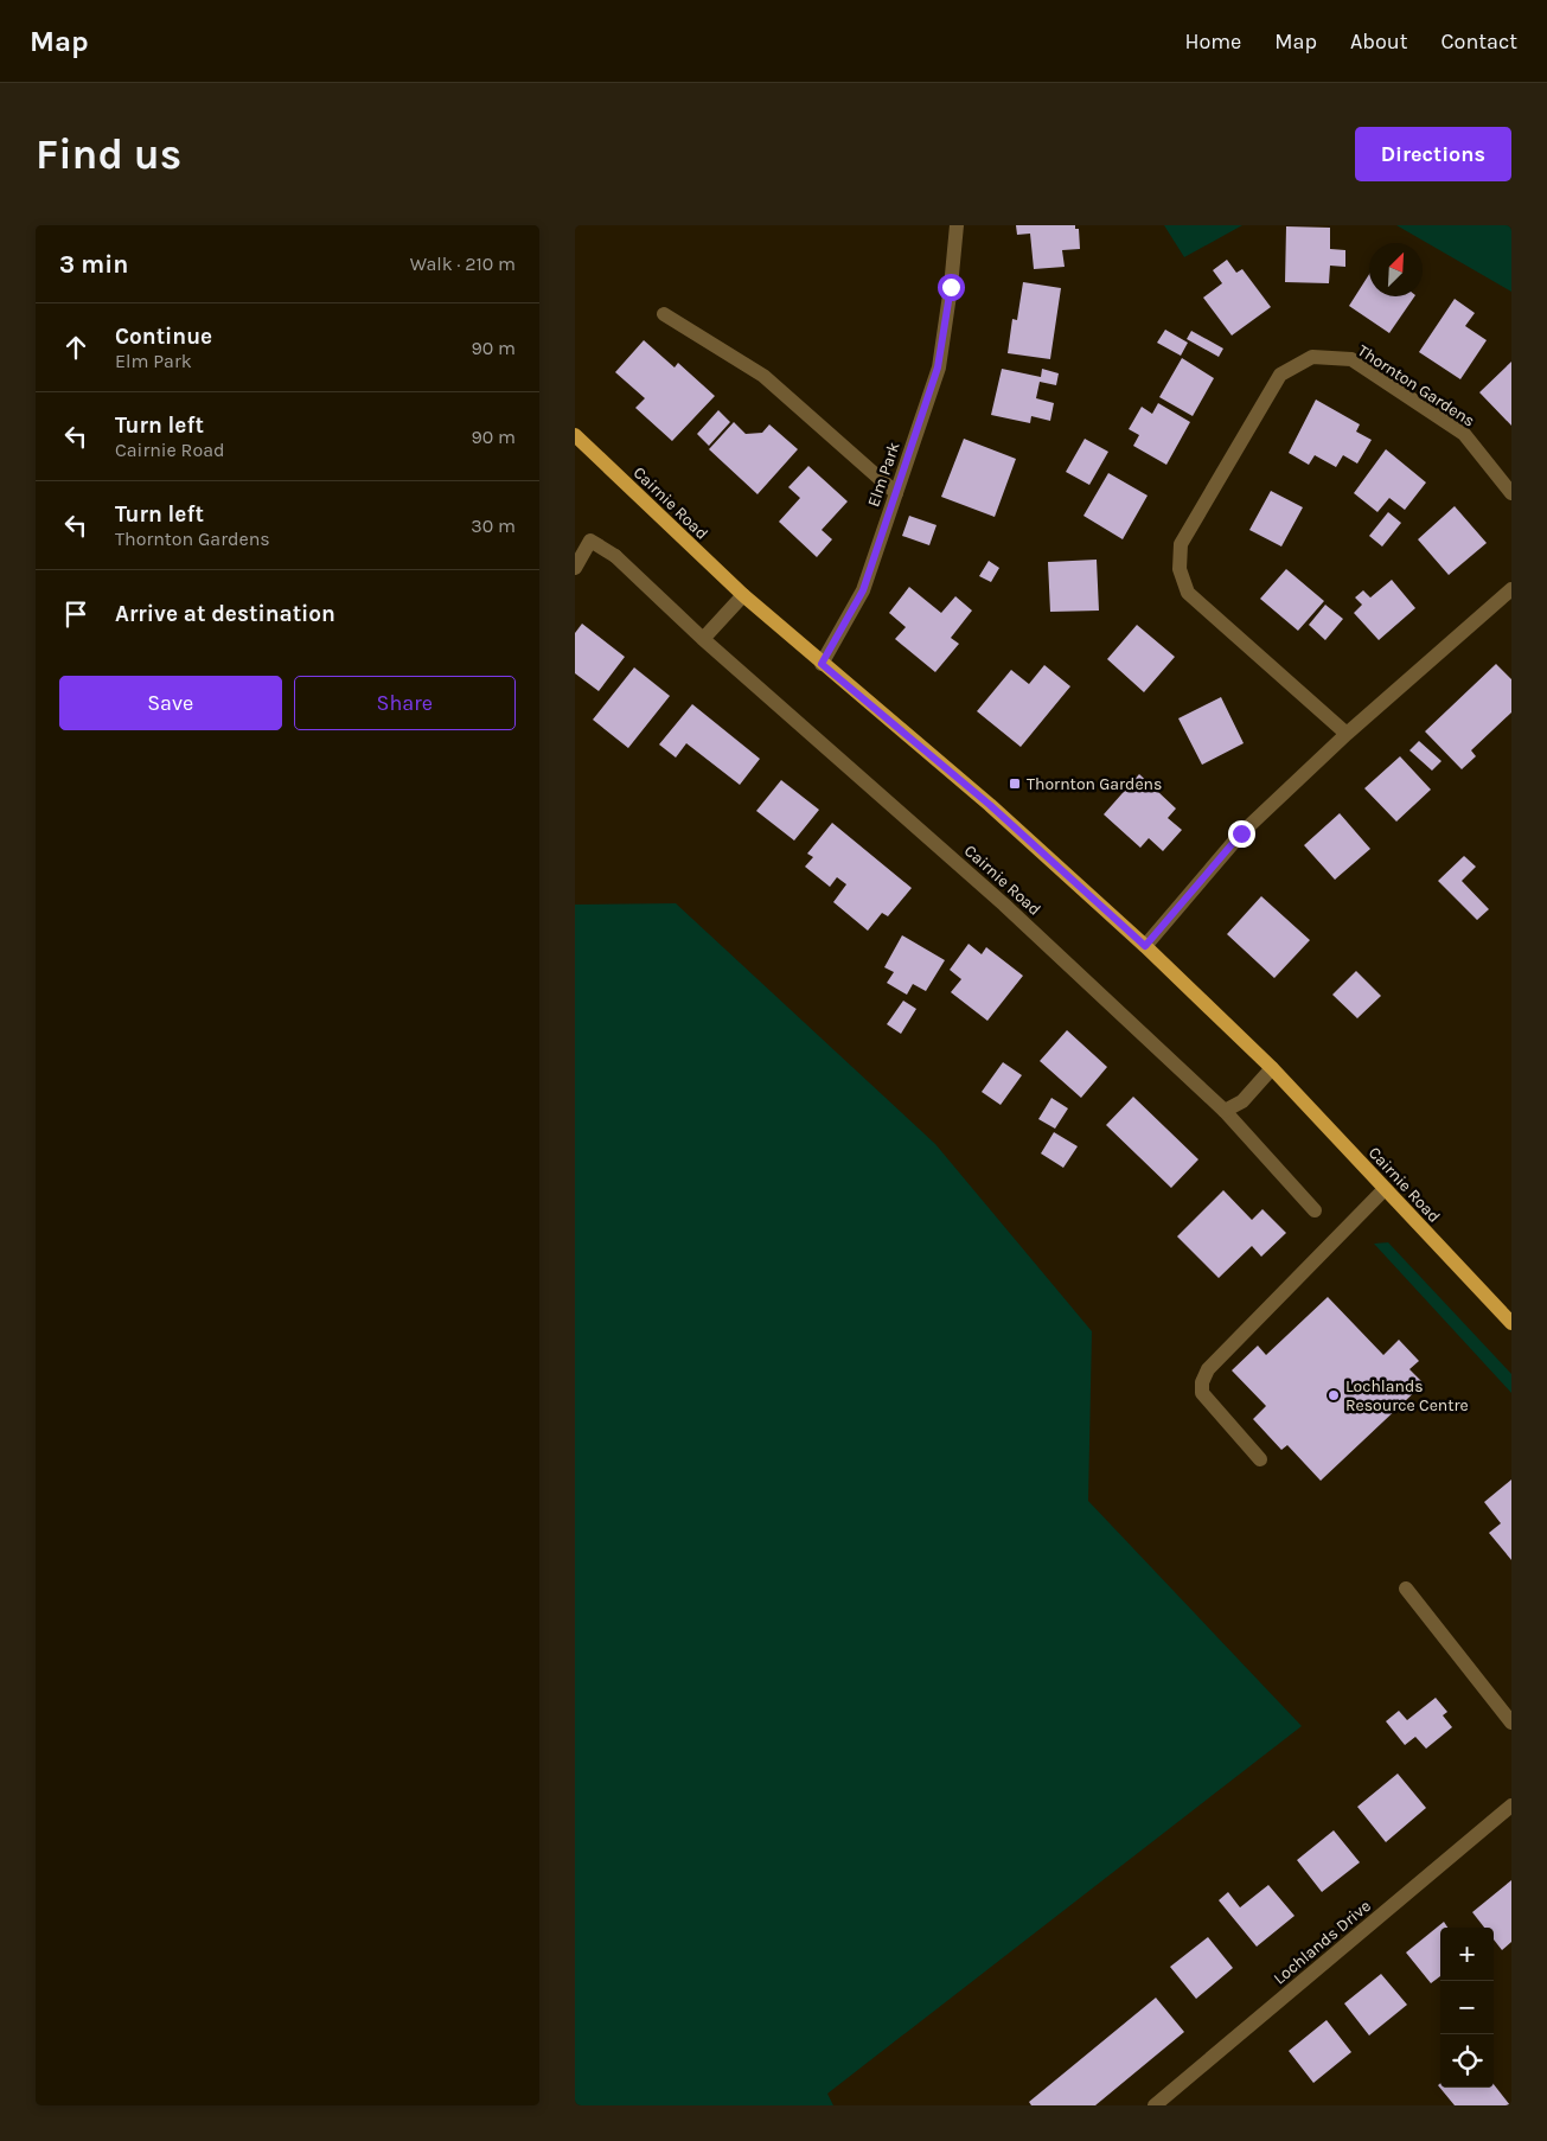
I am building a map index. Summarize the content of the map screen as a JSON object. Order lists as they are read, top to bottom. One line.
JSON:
{"streets":{"main road":["Cairnie Road"],"street":["Thornton Gardens","Elm Park","Lochlands Drive"]},"crossings":[["Elm Park","Cairnie Road"]],"places":{"transit":["Thornton Gardens"],"other":["Lochlands Resource Centre"]},"north":"top right","page":{"header":"Map","nav":["Home","Map","About","Contact"],"buttons":["Directions",["Save","Share"]],"title":"Find us","heading":["3 min","Walk · 210 m"],"list":[["Continue","Elm Park","90 m"],["Turn left","Cairnie Road","90 m"],["Turn left","Thornton Gardens","30 m"],"Arrive at destination"],"map_buttons":["+","−"]}}
